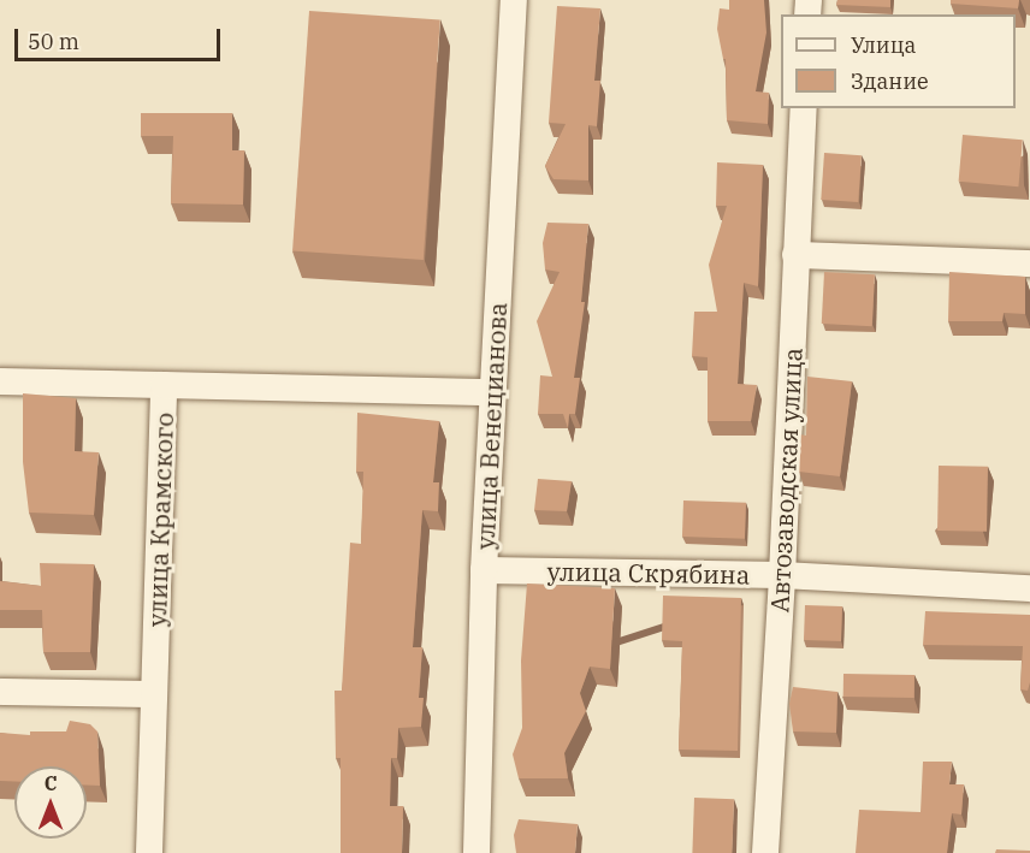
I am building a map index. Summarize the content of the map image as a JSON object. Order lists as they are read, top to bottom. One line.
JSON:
{"streets":{"street":["улица Венецианова","Автозаводская улица","улица Крамского","улица Скрябина"]},"crossings":[["улица Венецианова","улица Крамского"],["улица Венецианова","улица Скрябина"],["Автозаводская улица","улица Скрябина"]],"legend":["Улица","Здание"],"scale_bar":"50 m","north":"top"}
